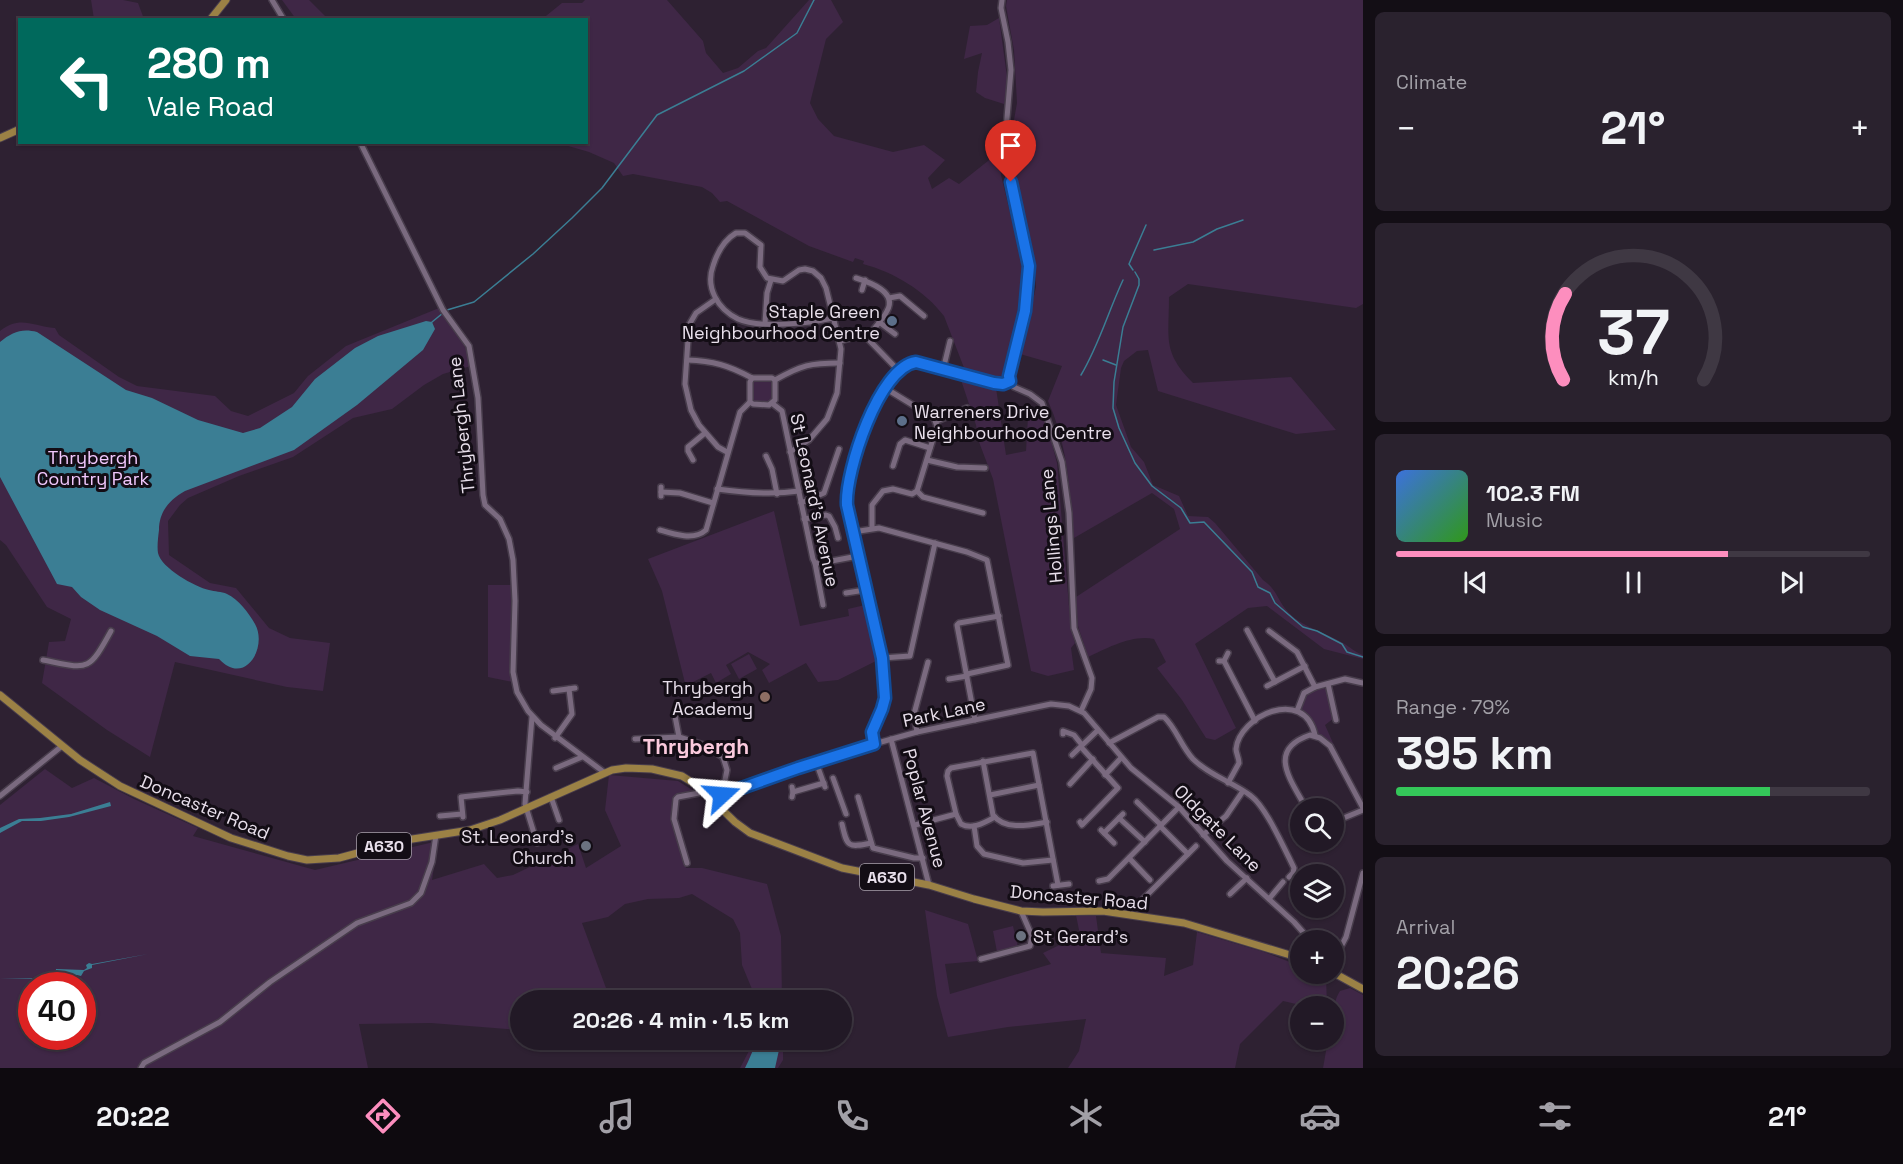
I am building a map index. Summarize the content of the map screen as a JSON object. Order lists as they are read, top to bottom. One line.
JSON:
{"streets":{"main road":["Doncaster Road","A630"],"street":["Thrybergh Lane","St Leonard's Avenue","Hollings Lane","Park Lane","Poplar Avenue","Oldgate Lane"]},"crossings":[["Hollings Lane","Park Lane"],["Hollings Lane","Oldgate Lane"],["Park Lane","Doncaster Road"],["Park Lane","Poplar Avenue"],["Park Lane","Oldgate Lane"],["Doncaster Road","Poplar Avenue"],["Doncaster Road","A630"]],"districts":["Thrybergh"],"parks":["Thrybergh Country Park"],"places":["Staple Green Neighbourhood Centre","Warreners Drive Neighbourhood Centre","Thrybergh Academy","St. Leonard's Church","St Gerard's"],"page":{"tile":["Climate",["Range · 79%","395 km"],["Arrival","20:26"]],"turn":["280 m","Vale Road"],"heat":["−","21°","+"],"song":["102.3 FM","Music"],"map_buttons":["+","−"],"limit":"40","trip":"20:26 · 4 min · 1.5 km","tabs":["20:22","21°"],"gauge":["37","km/h"]}}
